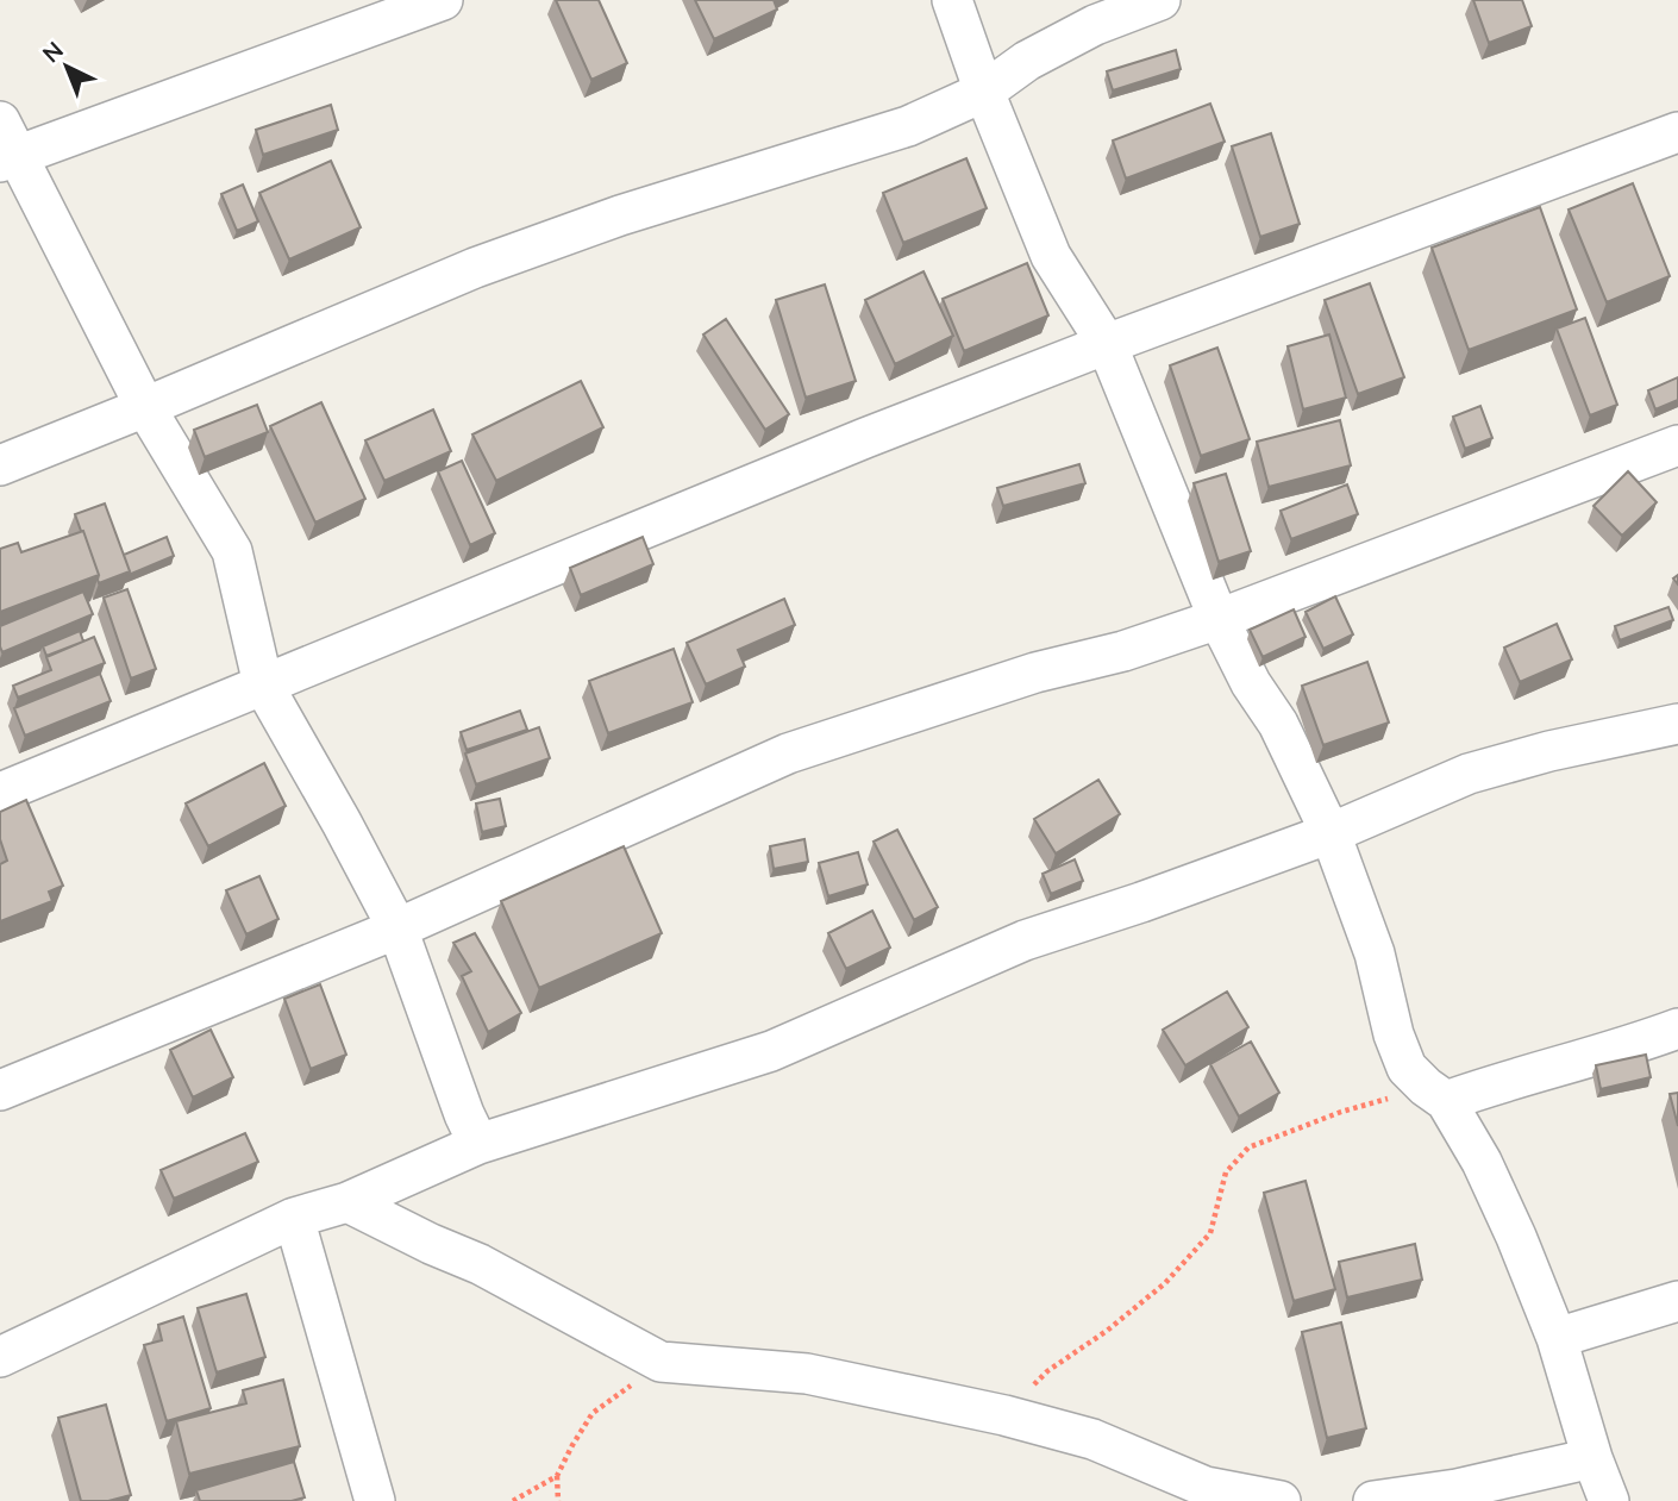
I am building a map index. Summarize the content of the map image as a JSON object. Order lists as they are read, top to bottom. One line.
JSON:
{"north":"top left"}
